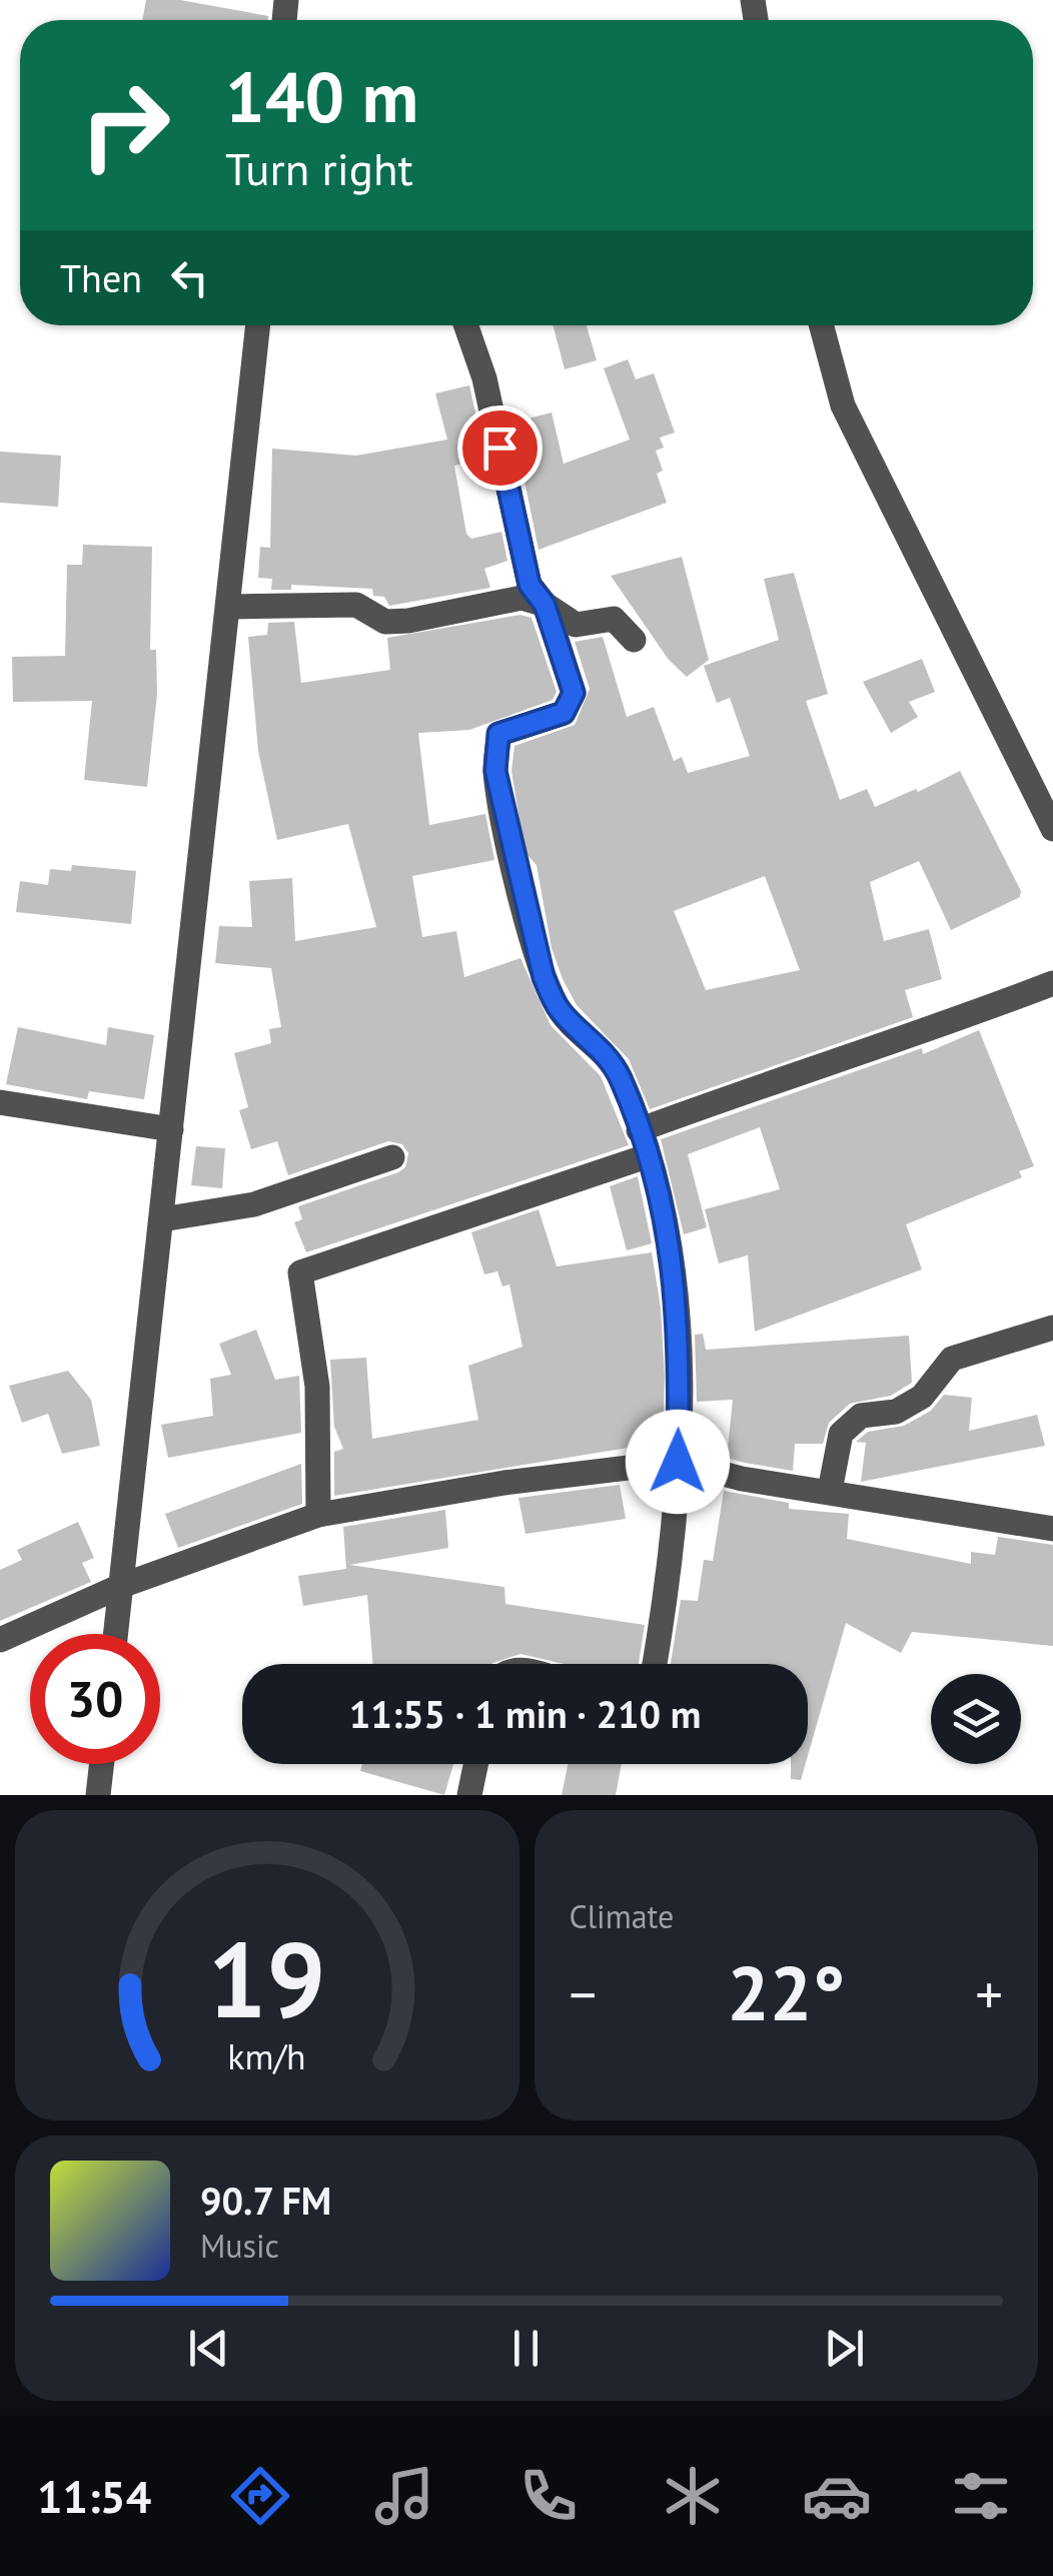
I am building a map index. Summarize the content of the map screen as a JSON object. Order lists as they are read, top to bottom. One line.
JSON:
{"page":{"turn":["140 m","Turn right"],"then":"Then","limit":"30","trip":"11:55 · 1 min · 210 m","tile":"Climate","heat":["−","22°","+"],"song":["90.7 FM","Music"],"tabs":"11:54","gauge":["19","km/h"]}}
